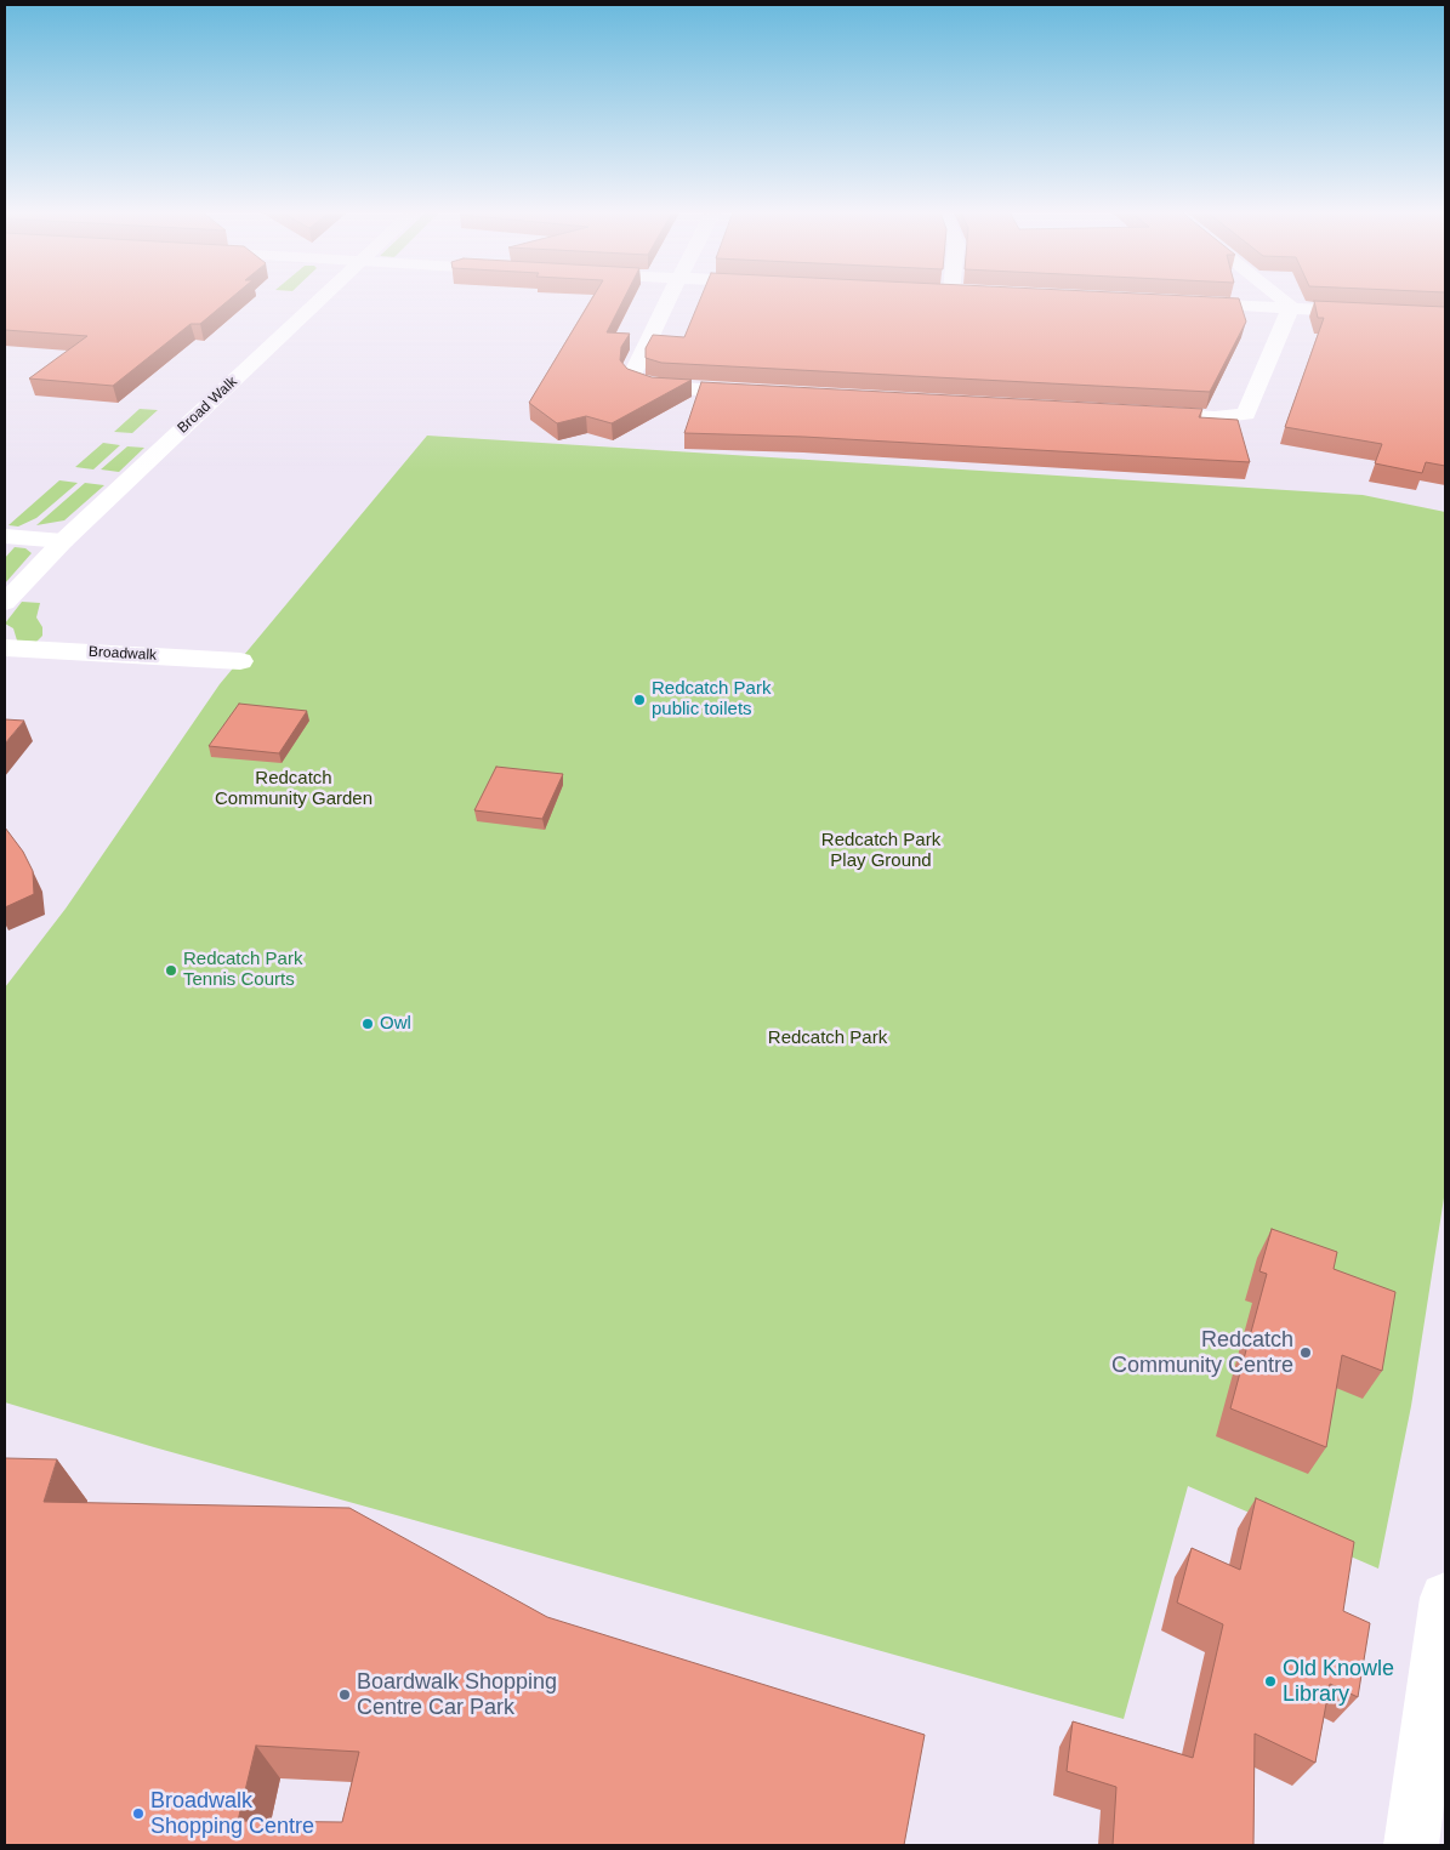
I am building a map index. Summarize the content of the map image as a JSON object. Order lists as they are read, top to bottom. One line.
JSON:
{"streets":{"street":["Broad Walk","Broadwalk"]},"parks":["Redcatch Community Garden","Redcatch Park Play Ground","Redcatch Park"],"places":["Redcatch Park public toilets","Redcatch Park Tennis Courts","Owl","Redcatch Community Centre","Old Knowle Library","Boardwalk Shopping Centre Car Park","Broadwalk Shopping Centre"]}
